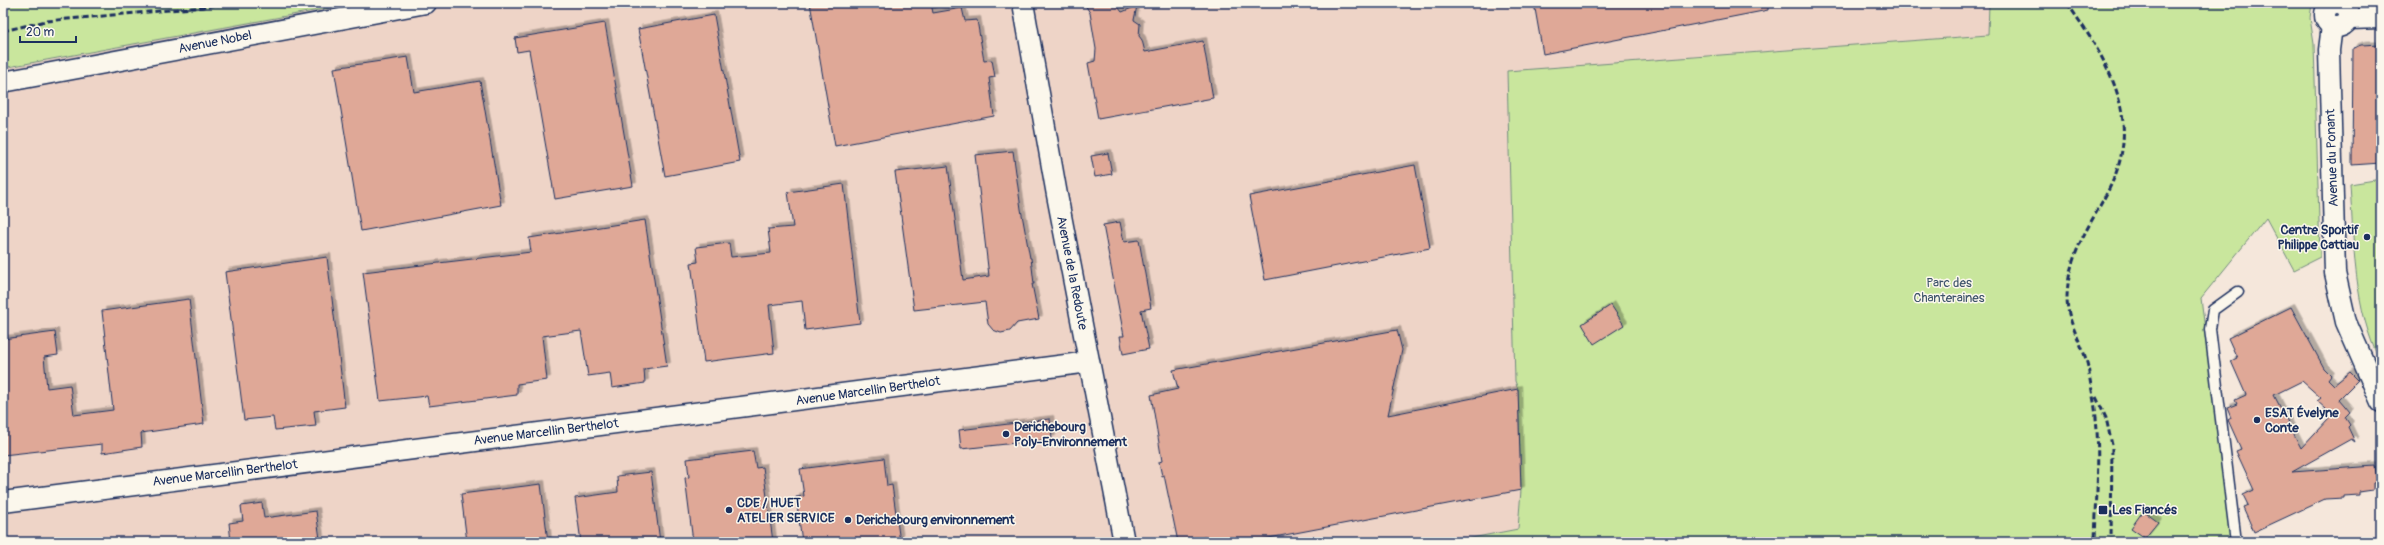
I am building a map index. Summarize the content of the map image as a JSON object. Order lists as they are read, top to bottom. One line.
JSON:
{"streets":{"street":["Avenue Nobel","Avenue du Ponant","Avenue de la Redoute","Avenue Marcellin Berthelot"]},"crossings":[["Avenue de la Redoute","Avenue Marcellin Berthelot"]],"parks":["Parc des Chanteraines"],"places":{"other":["Centre Sportif Philippe Cattiau","ESAT Évelyne Conte","Derichebourg Poly-Environnement","CDE / HUET ATELIER SERVICE","Derichebourg environnement"],"transit":["Les Fiancés"]},"scale_bar":"20 m"}
